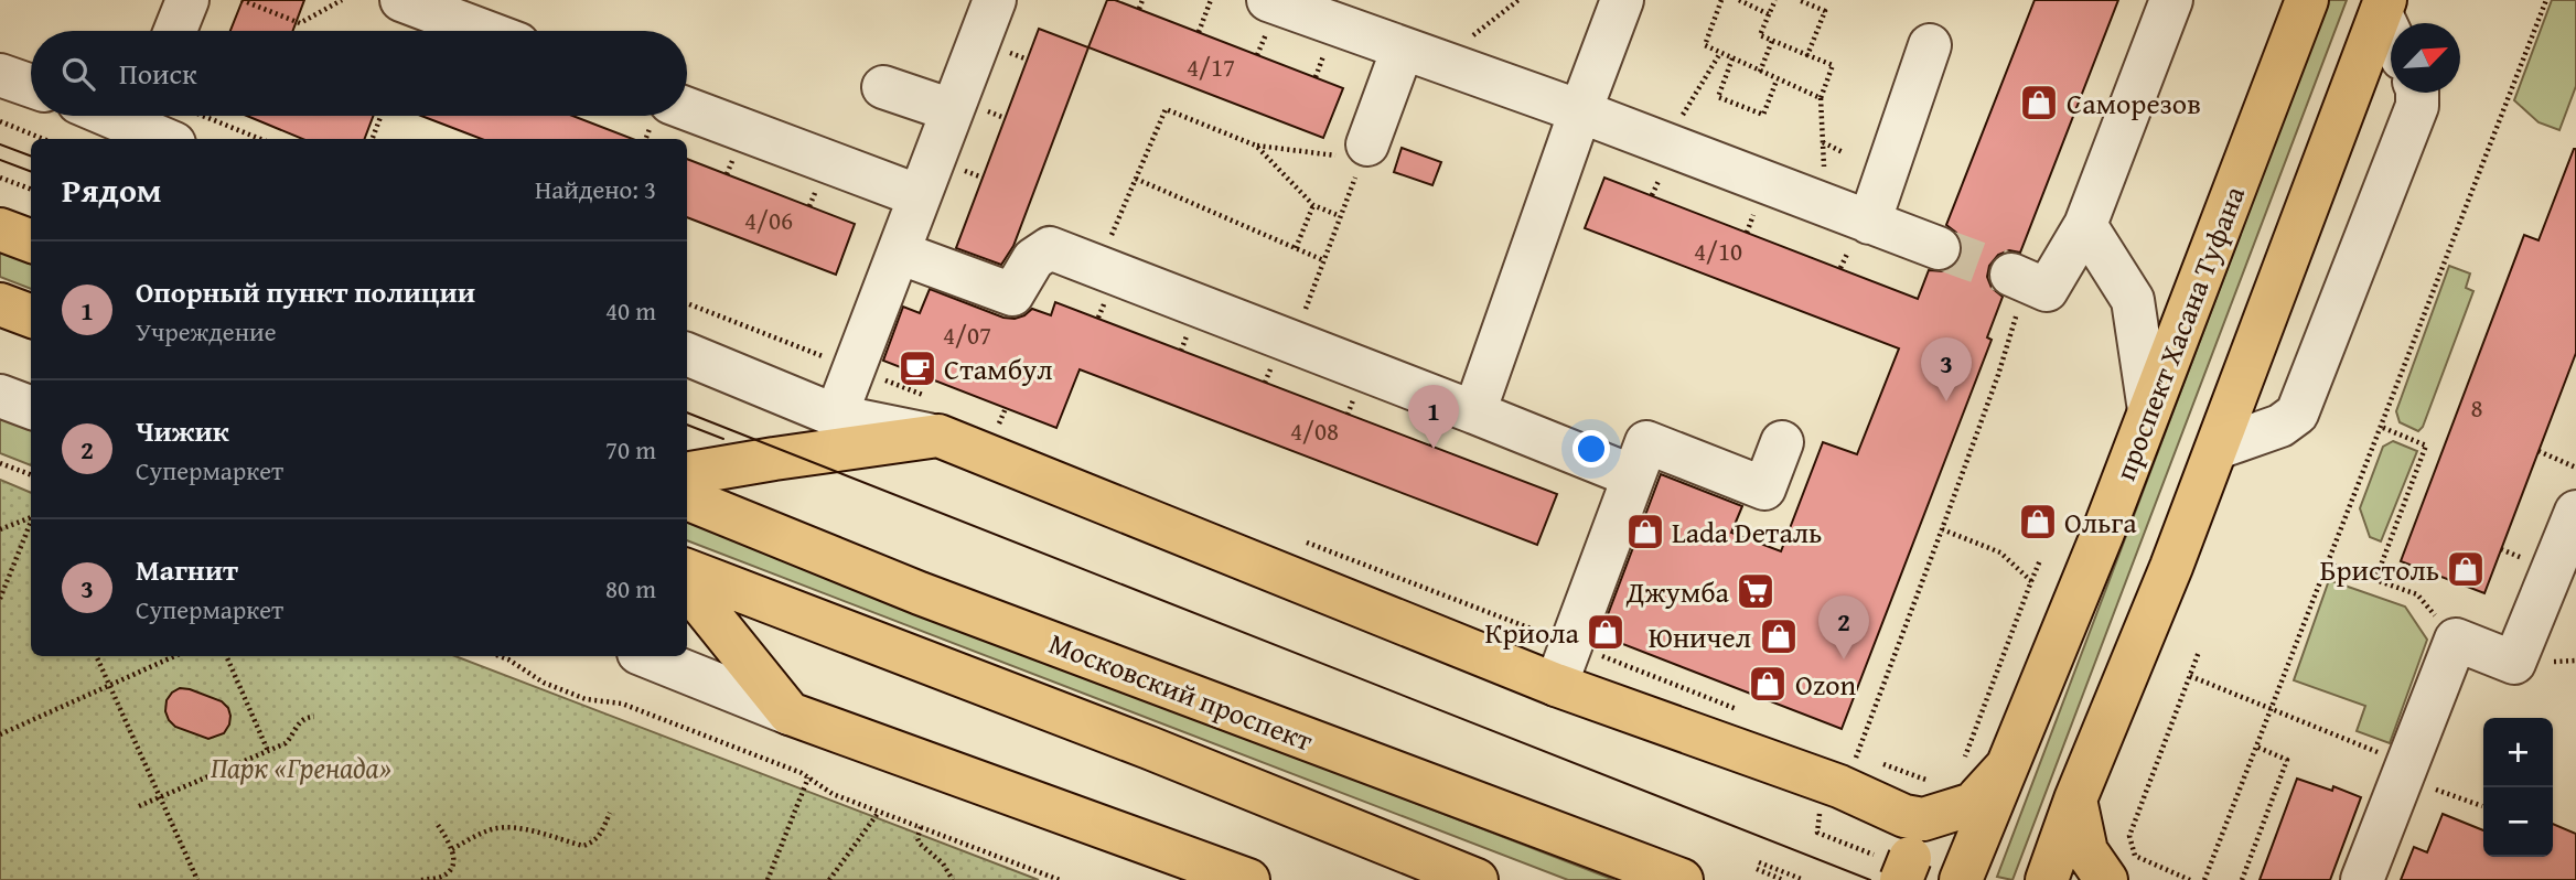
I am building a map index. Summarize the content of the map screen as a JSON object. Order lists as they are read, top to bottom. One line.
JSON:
{"streets":{"main road":["проспект Хасана Туфана","Московский проспект"]},"parks":["Парк «Гренада»"],"places":{"shop":["Саморезов","Ольга","Lada Dеталь","Бристоль","Криола","Юничел","Ozon"],"cafe":["Стамбул"],"supermarket":["Джумба"]},"house_numbers":["4/17","4/06","4/10","4/07","8","4/08"],"north":"top right","page":{"search":"Поиск","heading":["Рядом","Найдено: 3"],"list":[{"mark":"1","name":"Опорный пункт полиции","note":"Учреждение","value":"40 m"},{"mark":"2","name":"Чижик","note":"Супермаркет","value":"70 m"},{"mark":"3","name":"Магнит","note":"Супермаркет","value":"80 m"}],"pins":["3","1","2"],"map_buttons":["+","−"]}}
